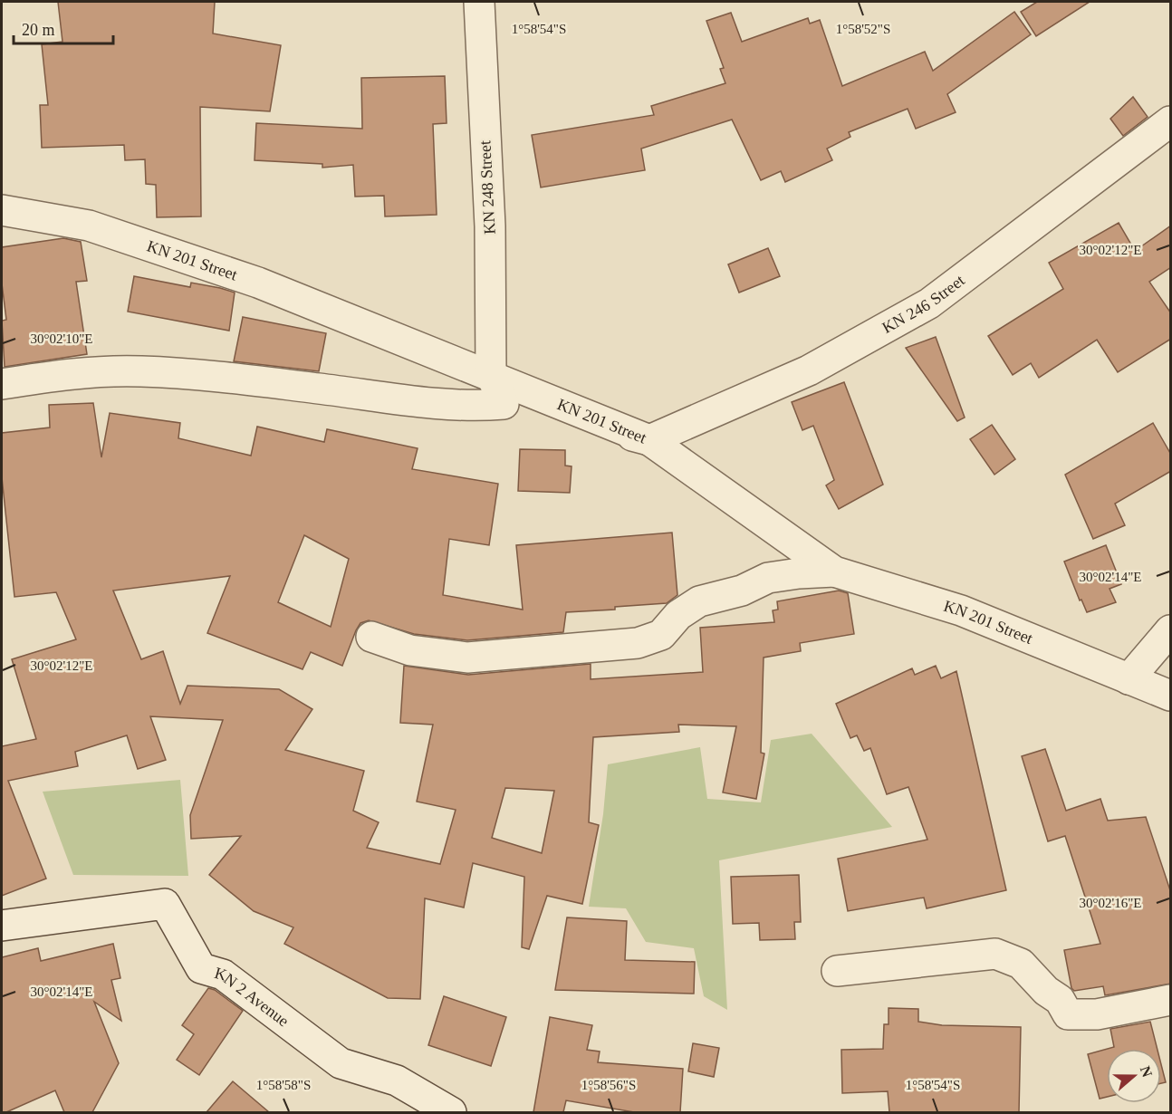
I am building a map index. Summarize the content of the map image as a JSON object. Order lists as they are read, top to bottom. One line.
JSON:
{"streets":{"street":["KN 248 Street","KN 201 Street","KN 246 Street","KN 2 Avenue"]},"crossings":[["KN 248 Street","KN 201 Street"],["KN 201 Street","KN 246 Street"]],"scale_bar":"20 m","north":"right","coordinates":["1°58'54\"S","1°58'52\"S","30°02'12\"E","30°02'10\"E","30°02'14\"E","30°02'16\"E","1°58'58\"S","1°58'56\"S"]}
